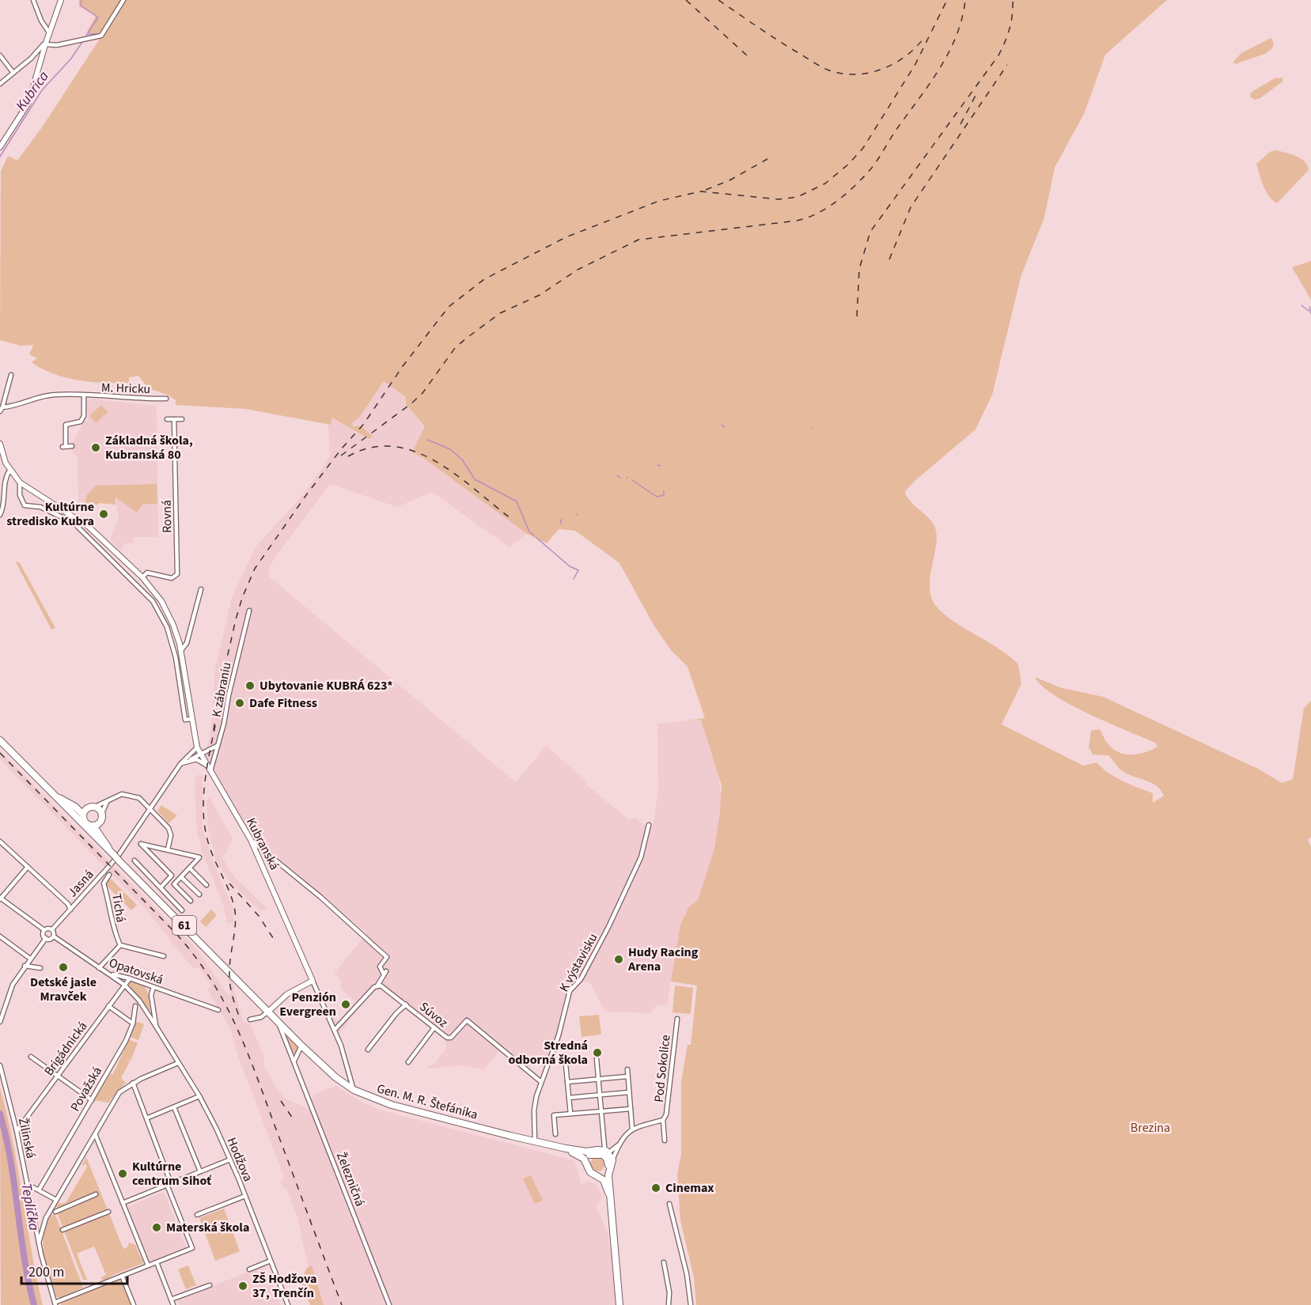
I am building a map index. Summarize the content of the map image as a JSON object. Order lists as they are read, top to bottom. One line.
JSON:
{"streets":{"main road":["61","Gen. M. R. Štefánika"],"street":["M. Hricku","Rovná","K zábraniu","Kubranská","Jasná","Tichá","K výstavisku","Opatovská","Súvoz","Brigádnická","Pod Sokolice","Považská","Žilinská","Hodžova","Železničná"]},"crossings":[["Rovná","Kubranská"],["K zábraniu","Kubranská"],["Kubranská","Jasná"],["Kubranská","Gen. M. R. Štefánika"],["Jasná","Opatovská"],["61","K výstavisku"],["61","Gen. M. R. Štefánika"],["61","Železničná"],["K výstavisku","Súvoz"],["K výstavisku","Gen. M. R. Štefánika"],["Opatovská","Brigádnická"],["Opatovská","Hodžova"],["Brigádnická","Žilinská"],["Brigádnická","Hodžova"]],"water":["Kubrica","Teplička"],"parks":["Brezina"],"places":["Základná škola, Kubranská 80","Kultúrne stredisko Kubra","Ubytovanie KUBRÁ 623*","Dafe Fitness","Hudy Racing Arena","Detské jasle Mravček","Penzión Evergreen","Stredná odborná škola","Kultúrne centrum Sihoť","Cinemax","Materská škola","ZŠ Hodžova 37, Trenčín"],"scale_bar":"200 m"}
